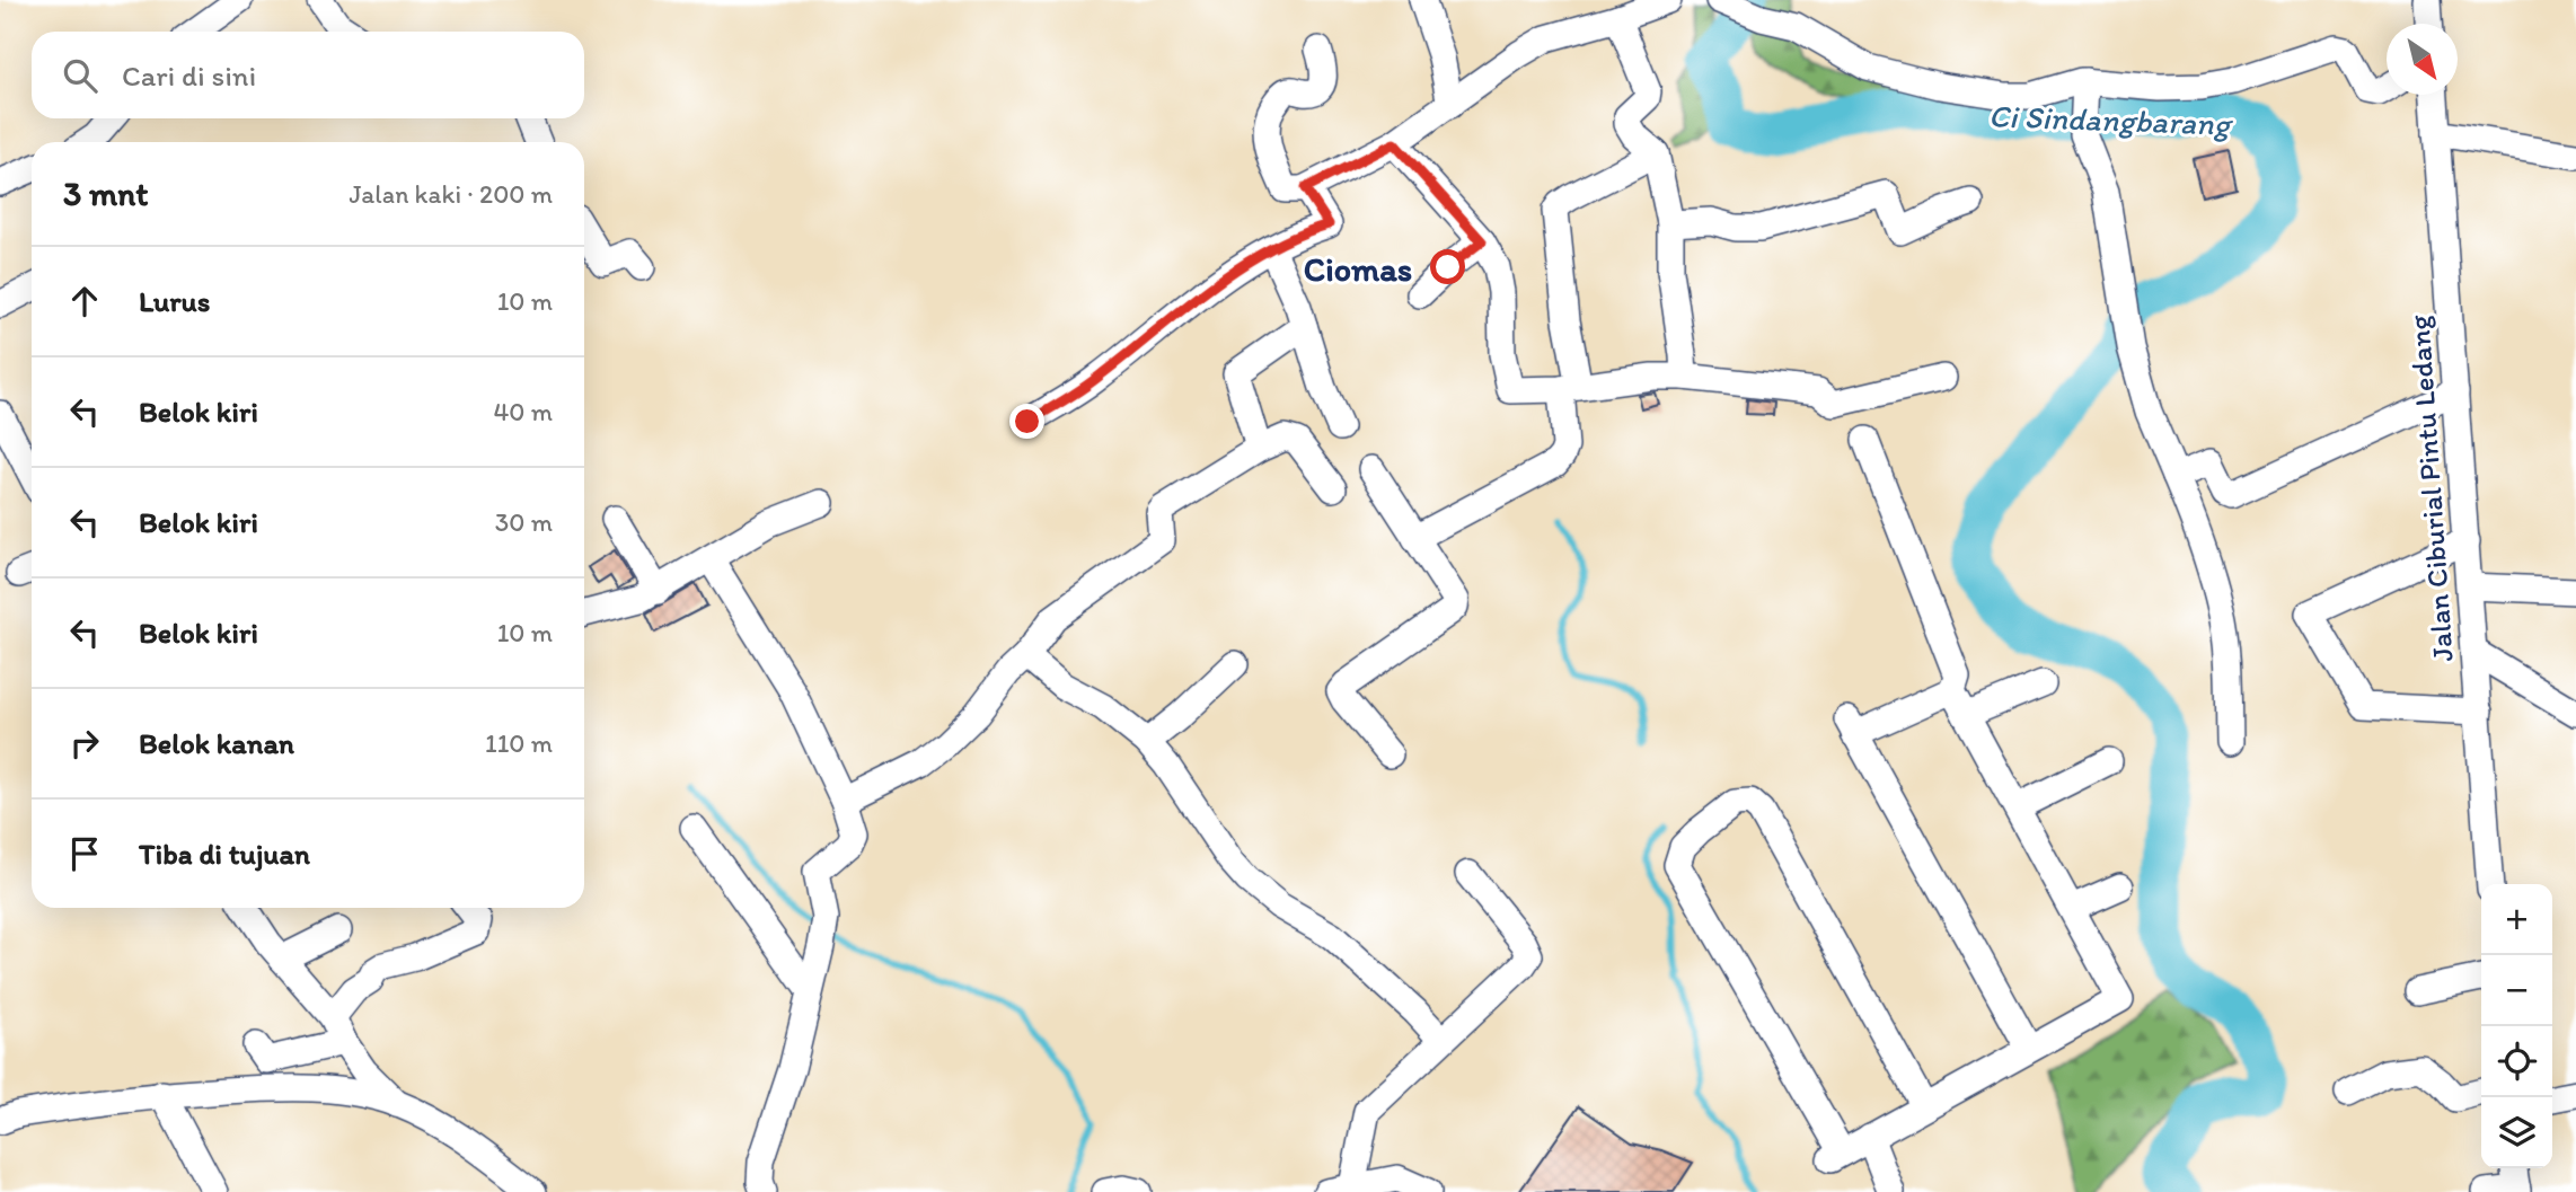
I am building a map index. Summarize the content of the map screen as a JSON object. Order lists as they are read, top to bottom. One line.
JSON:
{"streets":{"street":["Jalan Ciburial Pintu Ledang"]},"districts":["Ciomas"],"water":["Ci Sindangbarang"],"north":"bottom right","page":{"search":"Cari di sini","heading":["3 mnt","Jalan kaki · 200 m"],"list":[["Lurus","10 m"],["Belok kiri","40 m"],["Belok kiri","30 m"],["Belok kiri","10 m"],["Belok kanan","110 m"],"Tiba di tujuan"],"map_buttons":["+","−"]}}
